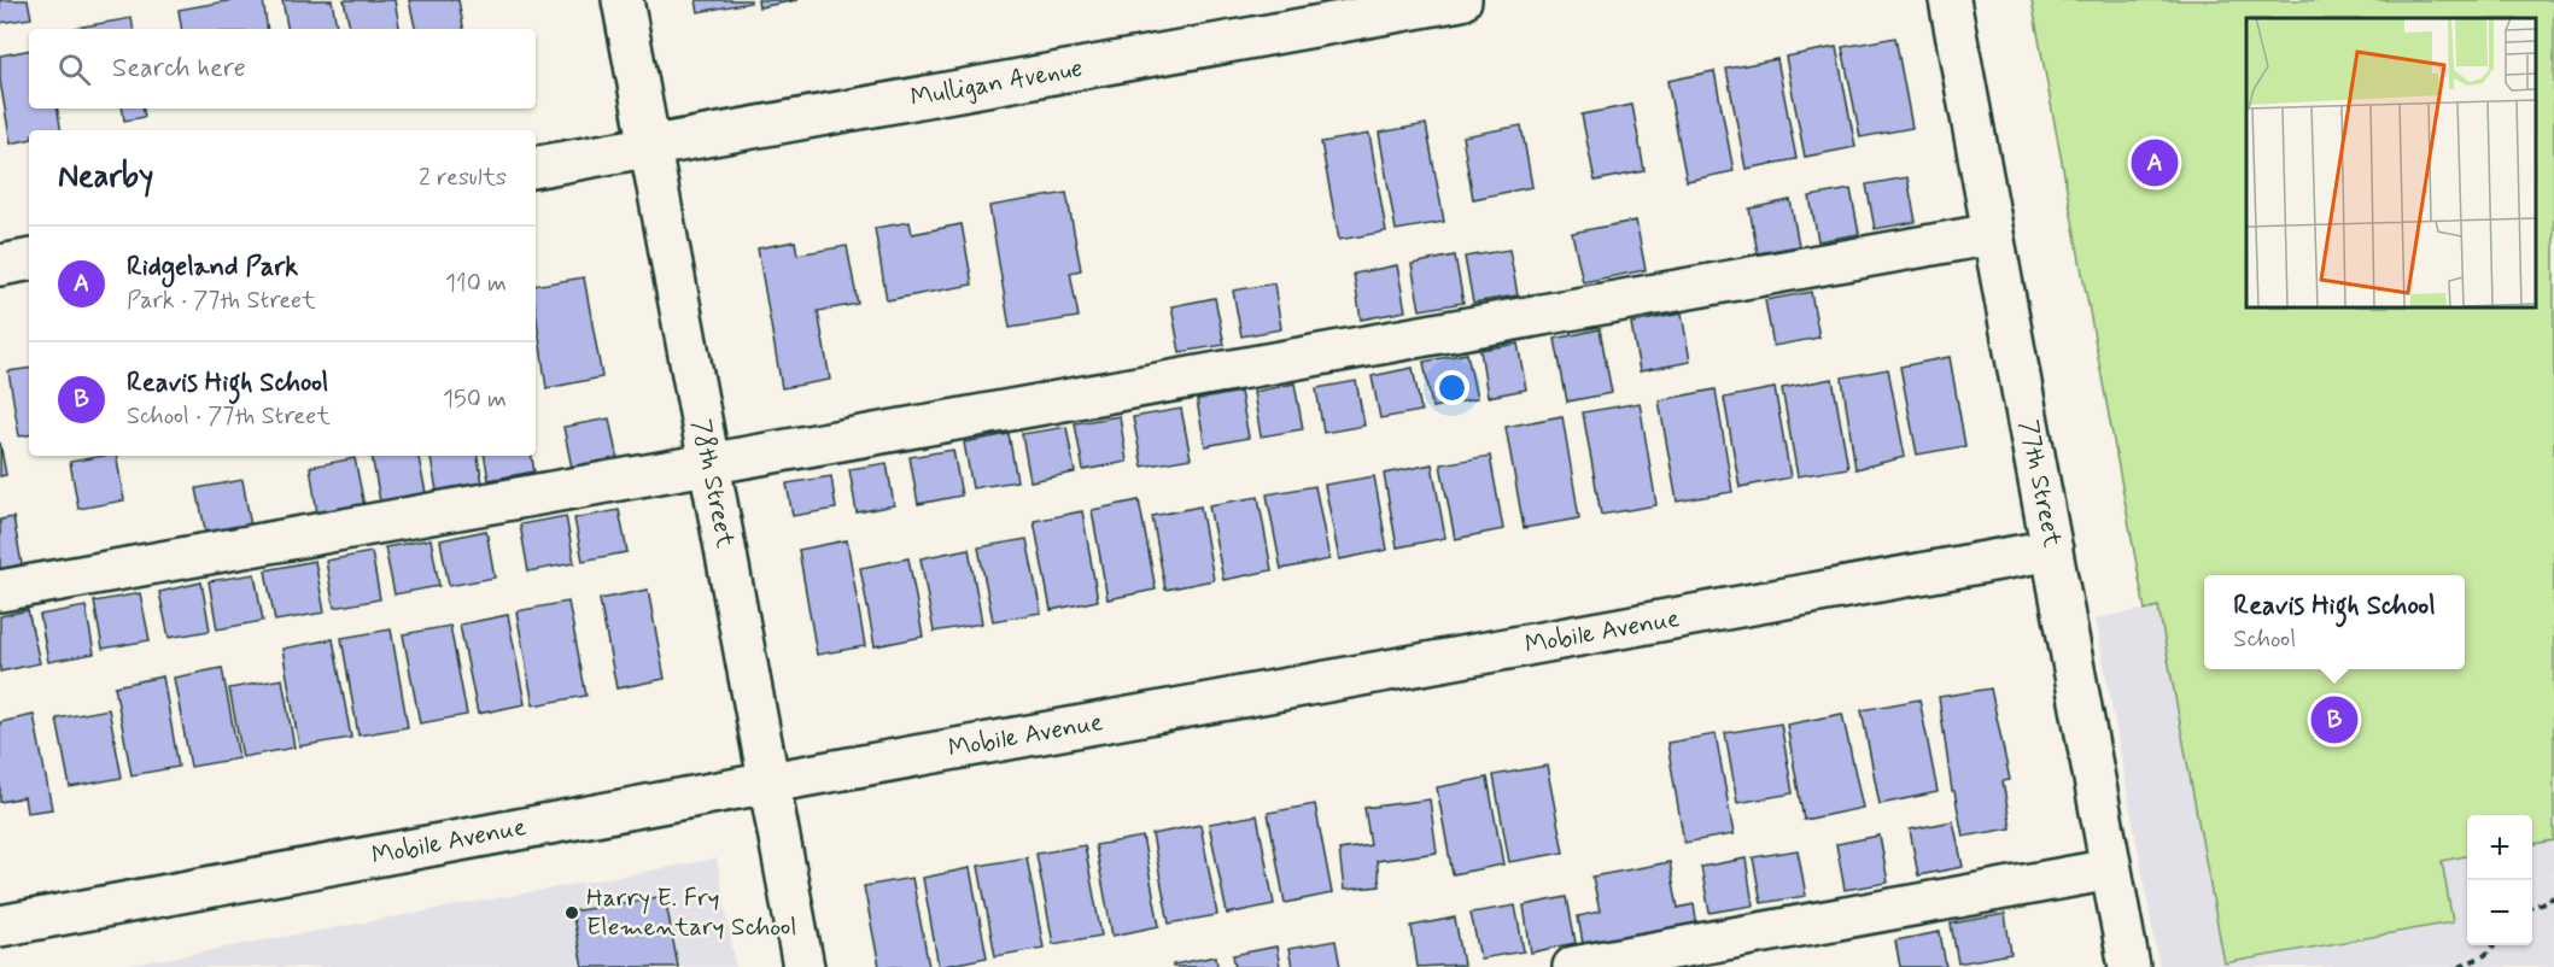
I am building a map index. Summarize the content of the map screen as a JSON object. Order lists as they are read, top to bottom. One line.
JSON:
{"streets":{"street":["Mulligan Avenue","78th Street","77th Street","Mobile Avenue"]},"crossings":[["Mulligan Avenue","78th Street"],["78th Street","Mobile Avenue"],["77th Street","Mobile Avenue"]],"places":["Harry E. Fry Elementary School"],"page":{"search":"Search here","heading":["Nearby","2 results"],"pins":["A","B"],"list":[{"mark":"A","name":"Ridgeland Park","note":"Park · 77th Street","value":"110 m"},{"mark":"B","name":"Reavis High School","note":"School · 77th Street","value":"150 m"}],"popup":["Reavis High School","School"],"map_buttons":["+","−"]}}
